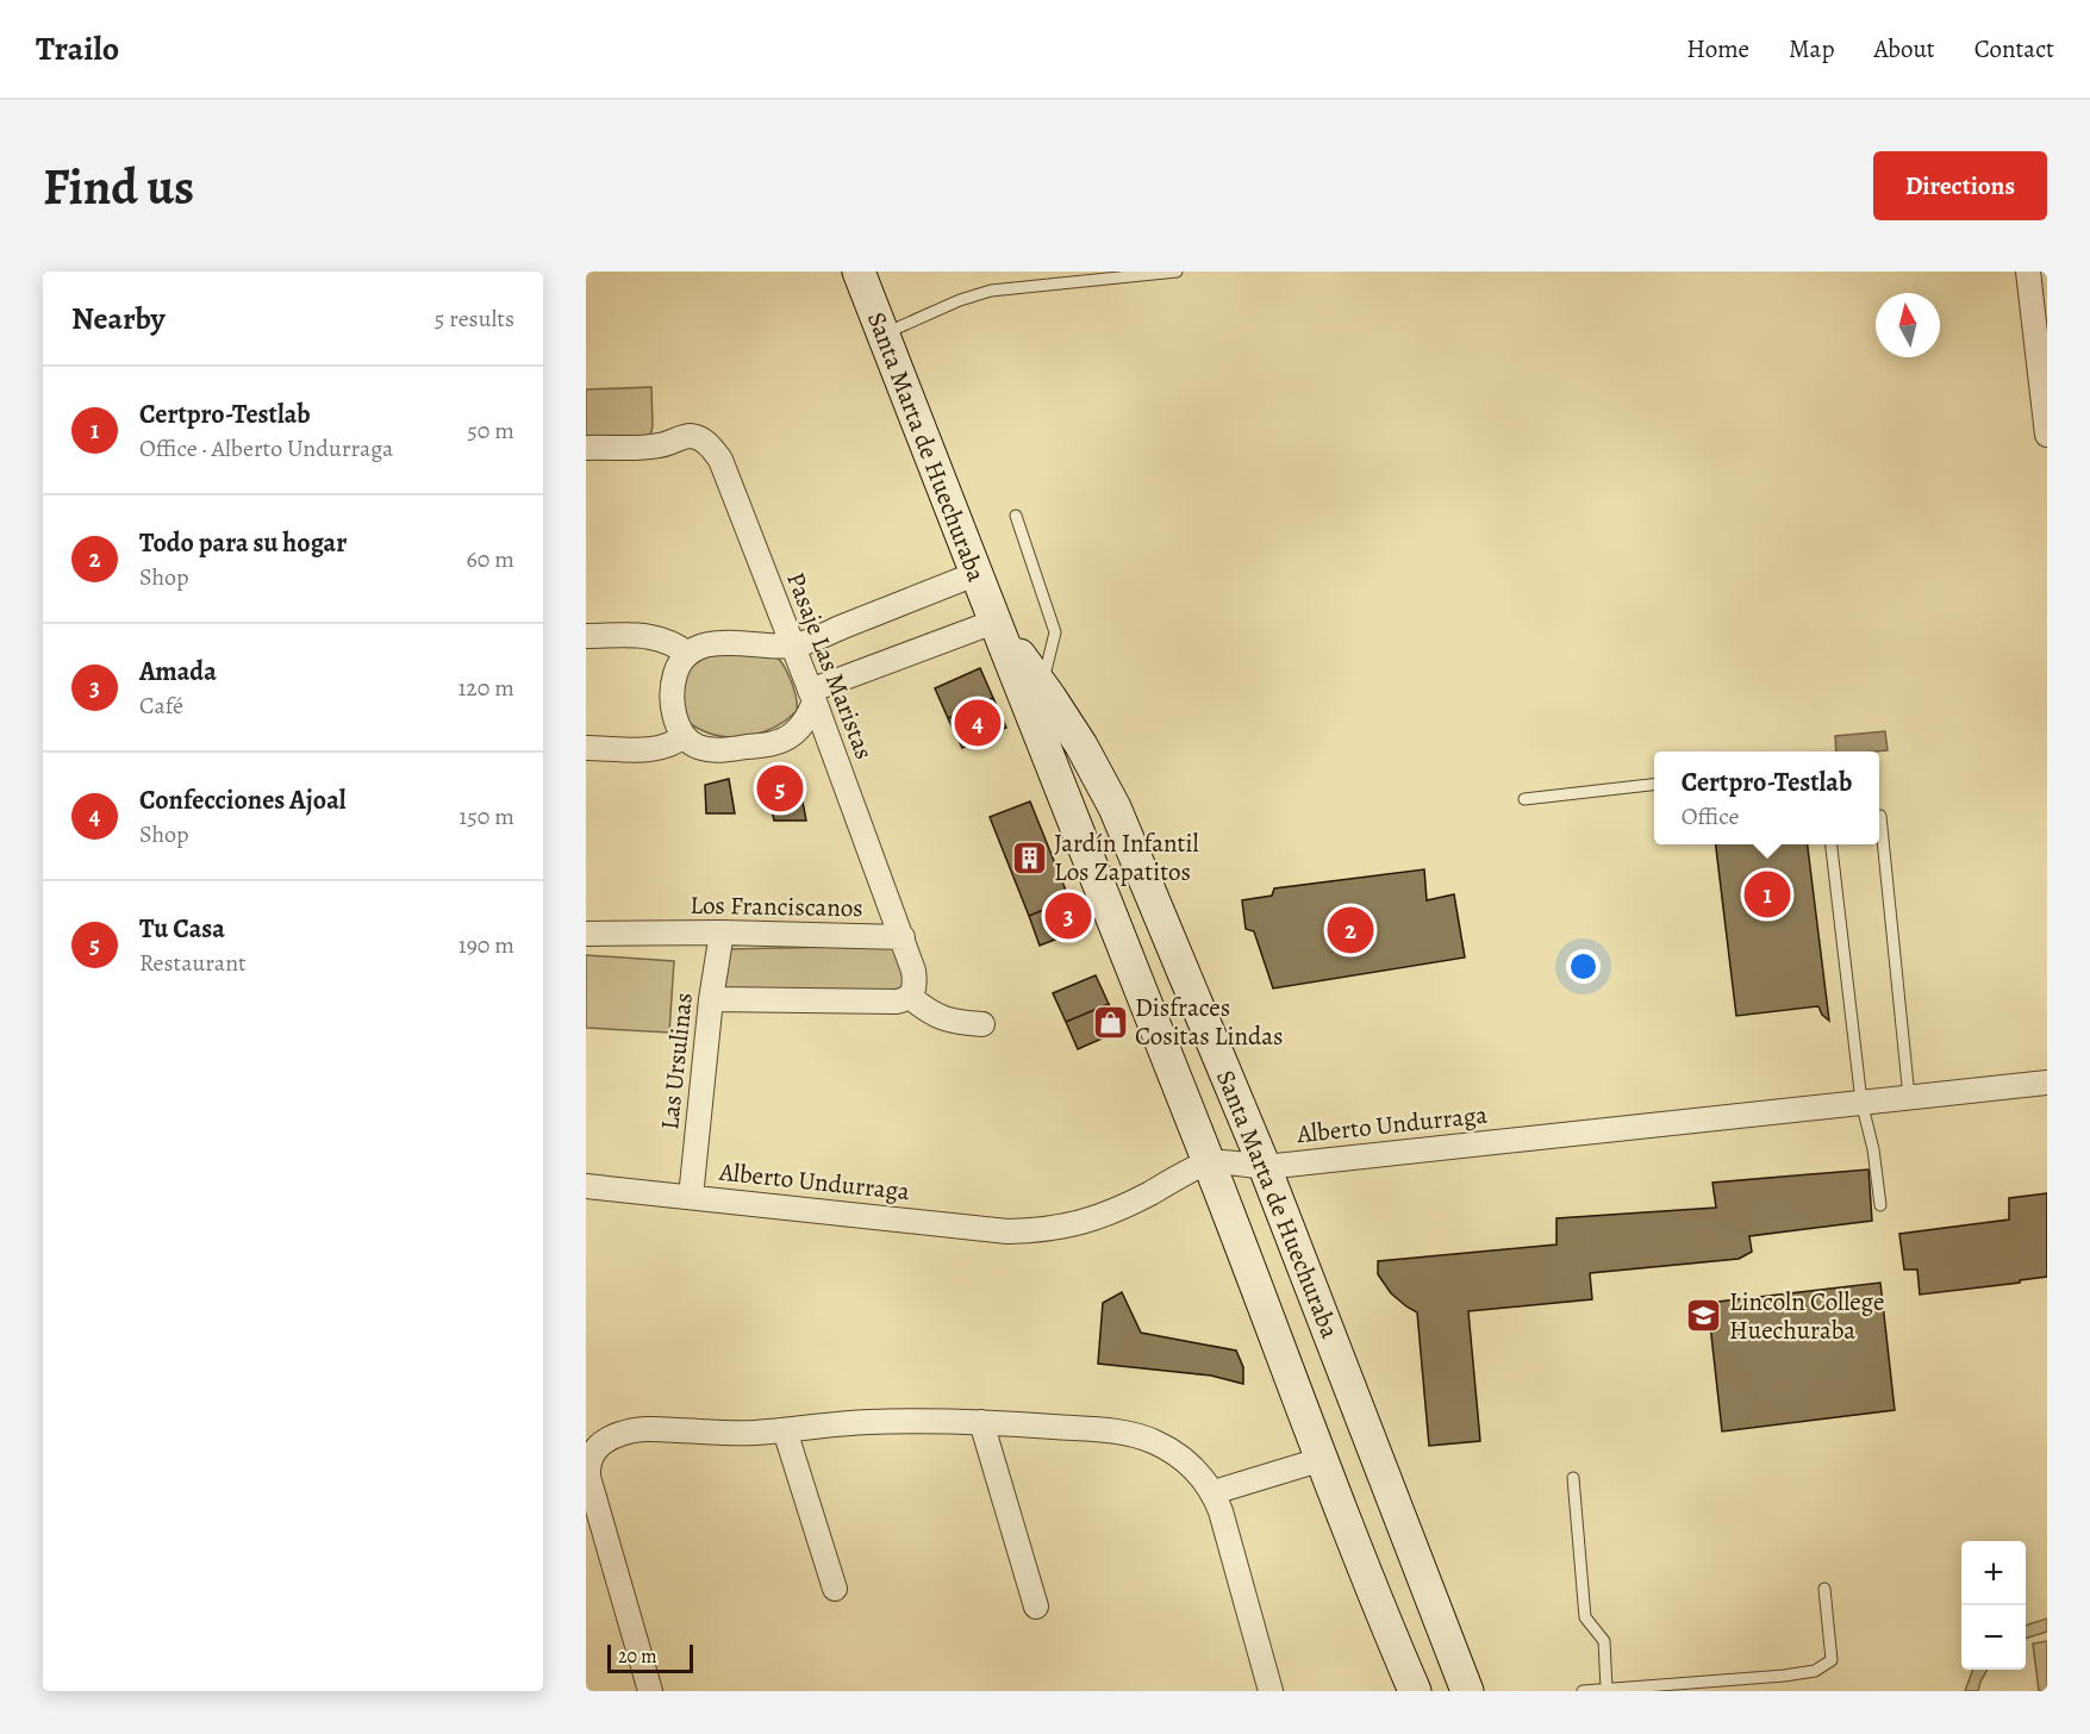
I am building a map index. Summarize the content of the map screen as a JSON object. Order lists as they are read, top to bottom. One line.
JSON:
{"streets":{"street":["Santa Marta de Huechuraba","Pasaje Las Maristas","Los Franciscanos","Las Ursulinas","Alberto Undurraga"]},"crossings":[["Santa Marta de Huechuraba","Alberto Undurraga"],["Pasaje Las Maristas","Los Franciscanos"],["Los Franciscanos","Las Ursulinas"],["Las Ursulinas","Alberto Undurraga"]],"places":{"building":["Jardín Infantil Los Zapatitos"],"shop":["Disfraces Cositas Lindas"],"school or university":["Lincoln College Huechuraba"]},"scale_bar":"20 m","north":"top","page":{"header":"Trailo","nav":["Home","Map","About","Contact"],"buttons":"Directions","title":"Find us","heading":["Nearby","5 results"],"list":[{"mark":"1","name":"Certpro-Testlab","note":"Office · Alberto Undurraga","value":"50 m"},{"mark":"2","name":"Todo para su hogar","note":"Shop","value":"60 m"},{"mark":"3","name":"Amada","note":"Café","value":"120 m"},{"mark":"4","name":"Confecciones Ajoal","note":"Shop","value":"150 m"},{"mark":"5","name":"Tu Casa","note":"Restaurant","value":"190 m"}],"pins":["4","5","1","3","2"],"popup":["Certpro-Testlab","Office"],"map_buttons":["+","−"],"scale":"20 m"}}
